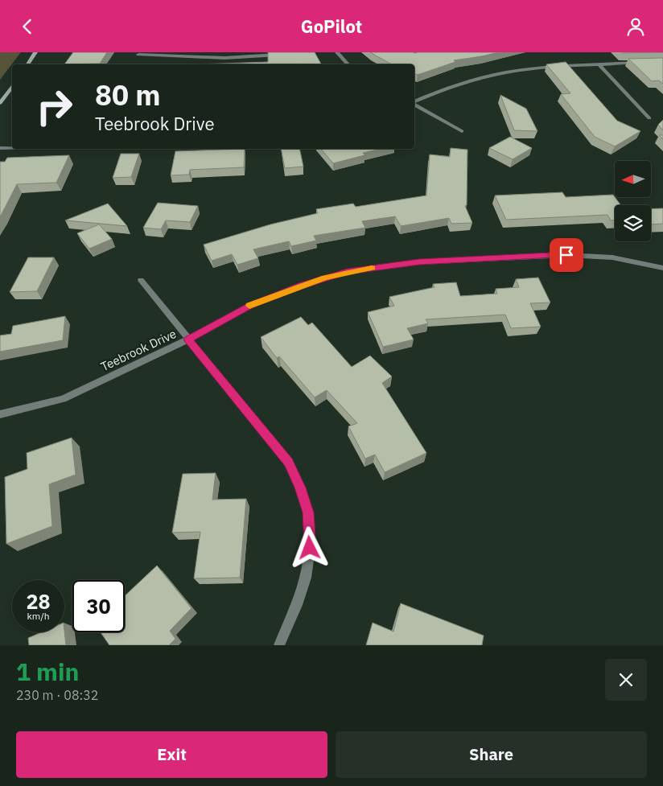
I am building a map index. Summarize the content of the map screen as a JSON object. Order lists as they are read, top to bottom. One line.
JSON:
{"streets":{"street":["Teebrook Drive"]},"north":"left","page":{"header":"GoPilot","turn":["80 m","Teebrook Drive"],"speed":"28 km/h","limit":"30","heading":["1 min","230 m · 08:32"],"buttons":["Exit","Share"]}}
